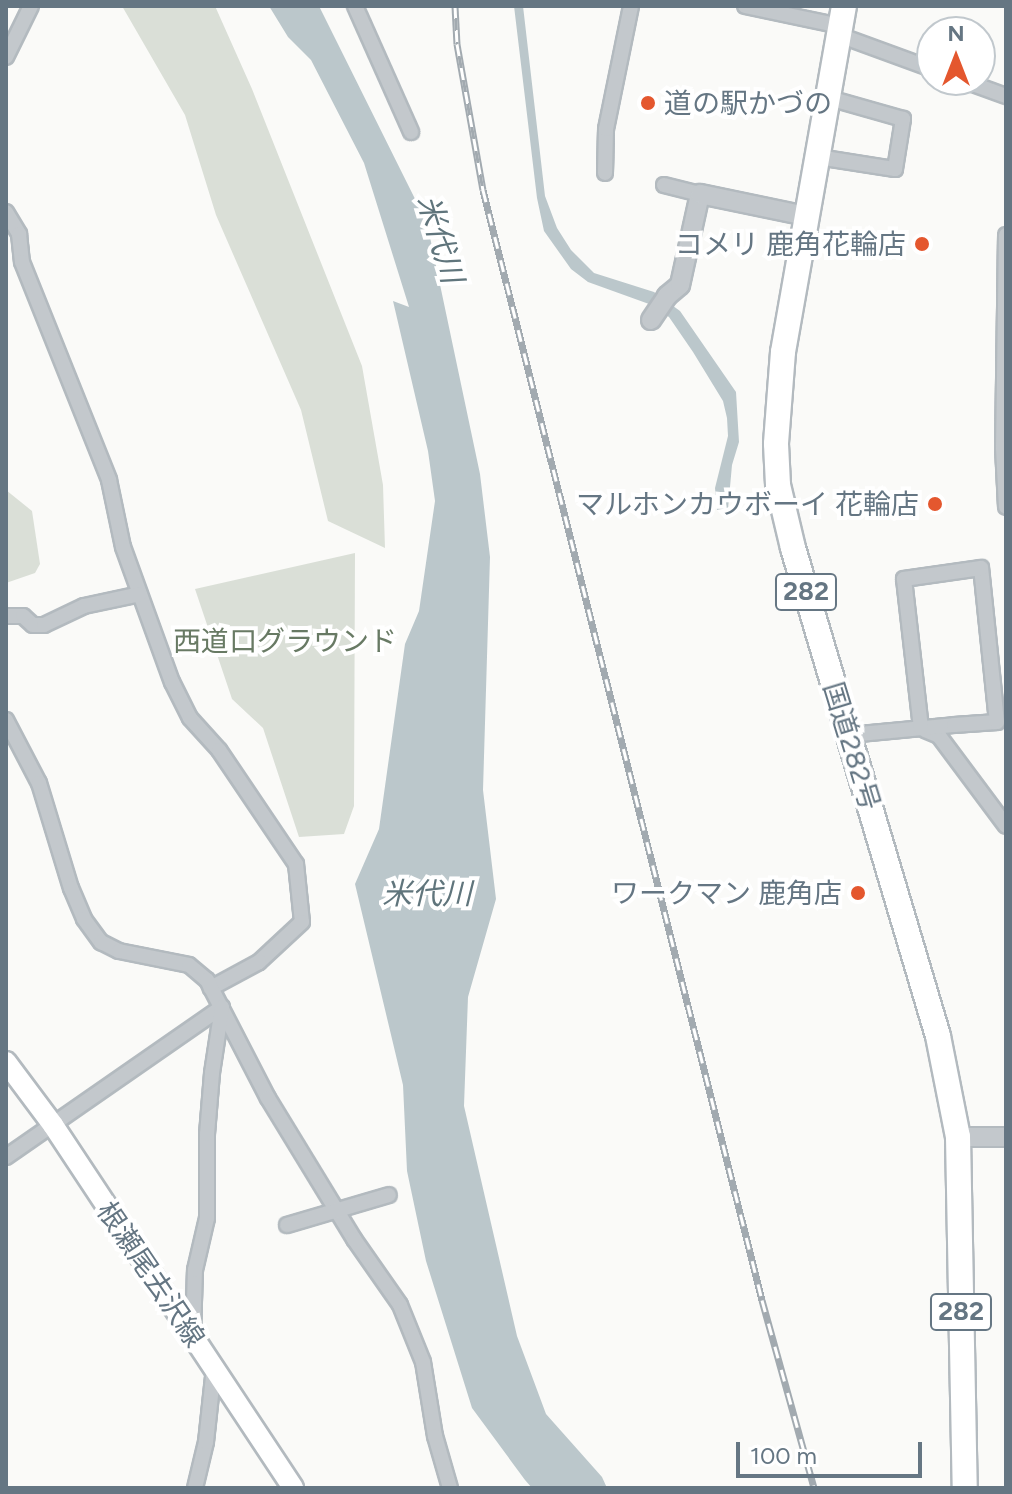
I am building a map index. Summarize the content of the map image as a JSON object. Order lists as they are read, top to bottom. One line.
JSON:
{"streets":{"highway":["282","国道282号"],"main road":["根瀬尾去沢線"]},"water":["米代川"],"parks":["西道口グラウンド"],"places":["道の駅かづの","コメリ 鹿角花輪店","マルホンカウボーイ 花輪店","ワークマン 鹿角店"],"scale_bar":"100 m","north":"top"}
